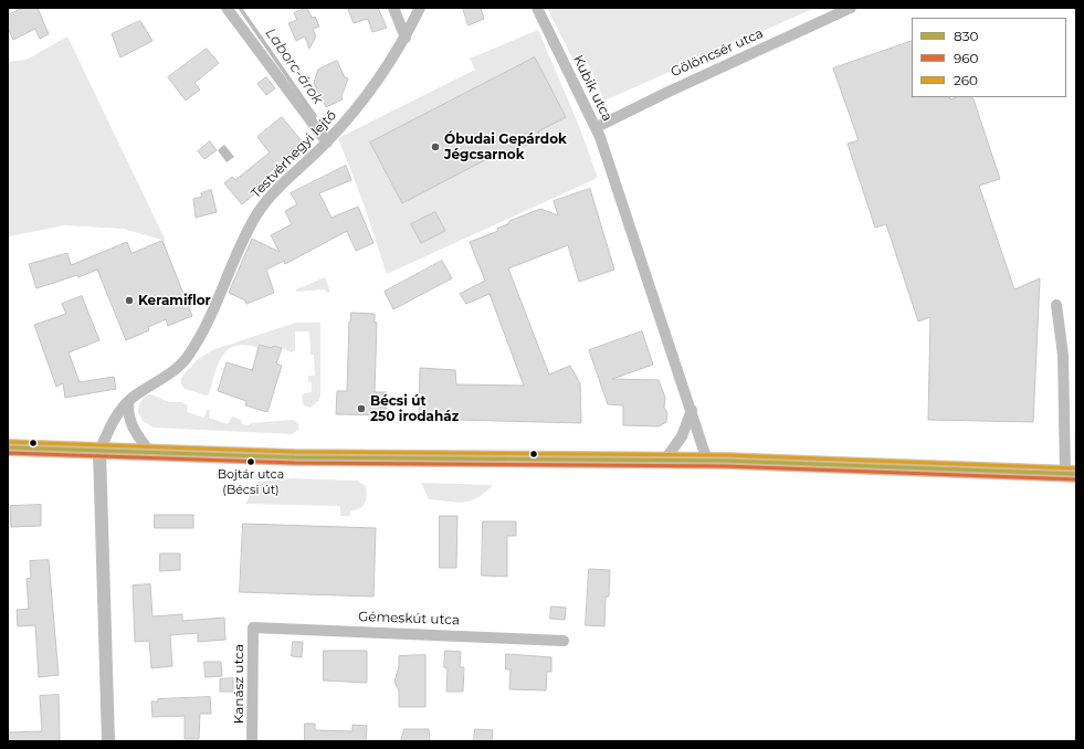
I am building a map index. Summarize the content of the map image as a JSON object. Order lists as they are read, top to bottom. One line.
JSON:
{"streets":{"street":["Gölöncsér utca","Kubik utca","Testvérhegyi lejtő","Gémeskút utca","Kanász utca"]},"crossings":[["Gölöncsér utca","Kubik utca"],["Gémeskút utca","Kanász utca"]],"water":["Laborc-árok"],"places":["Óbudai Gepárdok Jégcsarnok","Keramiflor","Bécsi út 250 irodaház","Bojtár utca (Bécsi út)"],"lines":["transit line 260","transit line 830","transit line 960"],"legend":["830","960","260"]}
